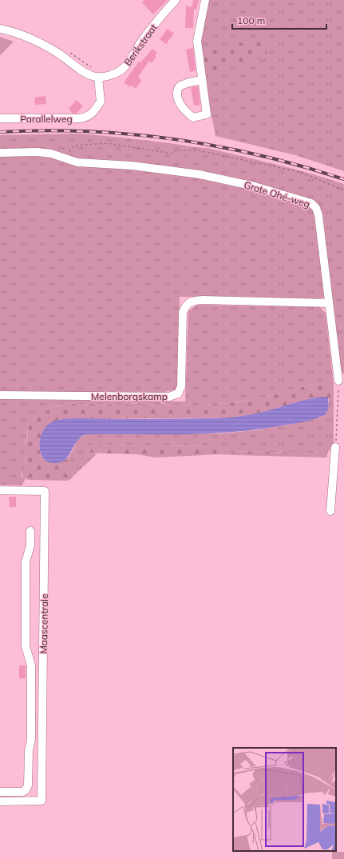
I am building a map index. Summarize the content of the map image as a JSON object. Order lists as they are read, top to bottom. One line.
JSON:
{"streets":{"street":["Berikstraat","Parallelweg","Grote Ohé-weg","Melenborgskamp","Maascentrale"]},"crossings":[["Berikstraat","Parallelweg"],["Grote Ohé-weg","Melenborgskamp"]],"scale_bar":"100 m"}
